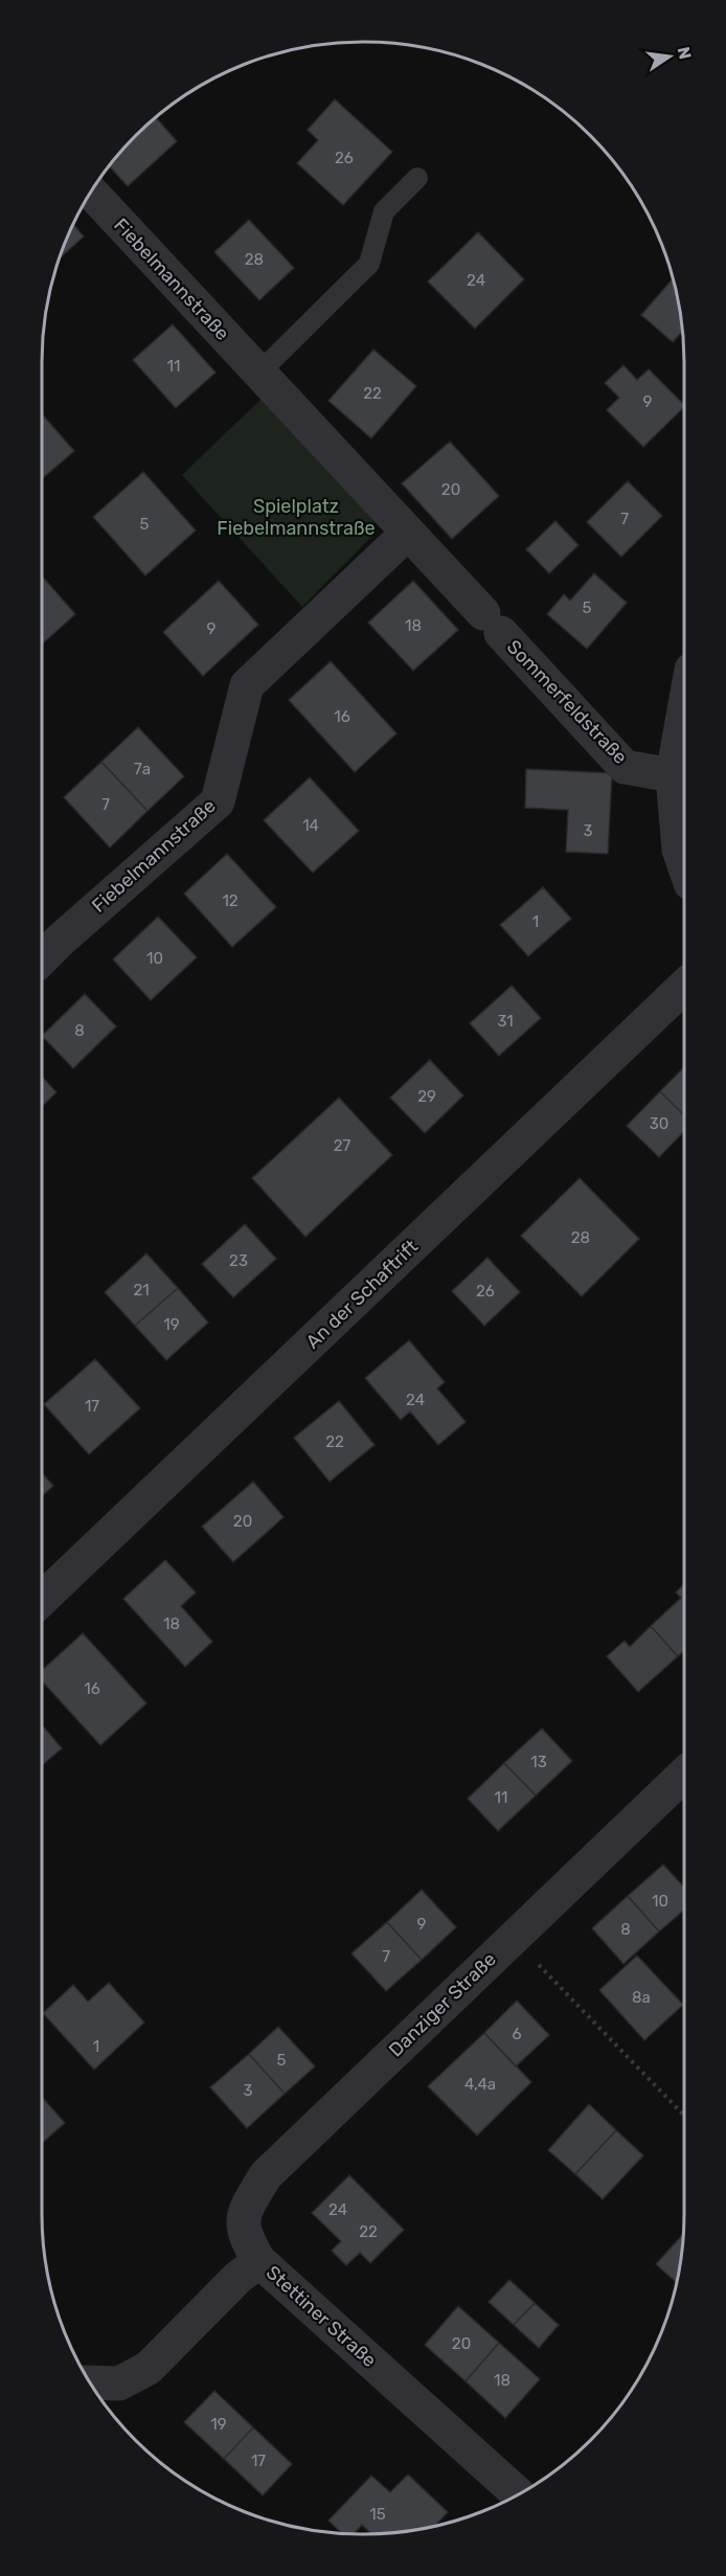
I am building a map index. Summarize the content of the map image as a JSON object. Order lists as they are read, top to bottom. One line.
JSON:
{"streets":{"street":["Fiebelmannstraße","Sommerfeldstraße","An der Schaftrift","Danziger Straße","Stettiner Straße"]},"crossings":[["Fiebelmannstraße","Sommerfeldstraße"],["Danziger Straße","Stettiner Straße"]],"parks":["Spielplatz Fiebelmannstraße"],"house_numbers":["26","28","24","11","22","9","20","7","5","5","18","9","16","7a","7","14","3","12","1","10","31","8","29","30","27","28","23","21","26","19","24","17","22","20","18","16","13","11","10","9","8","7","8a","6","1","5","4,4a","3","24","22","20","18","19","17","15"],"north":"right"}
